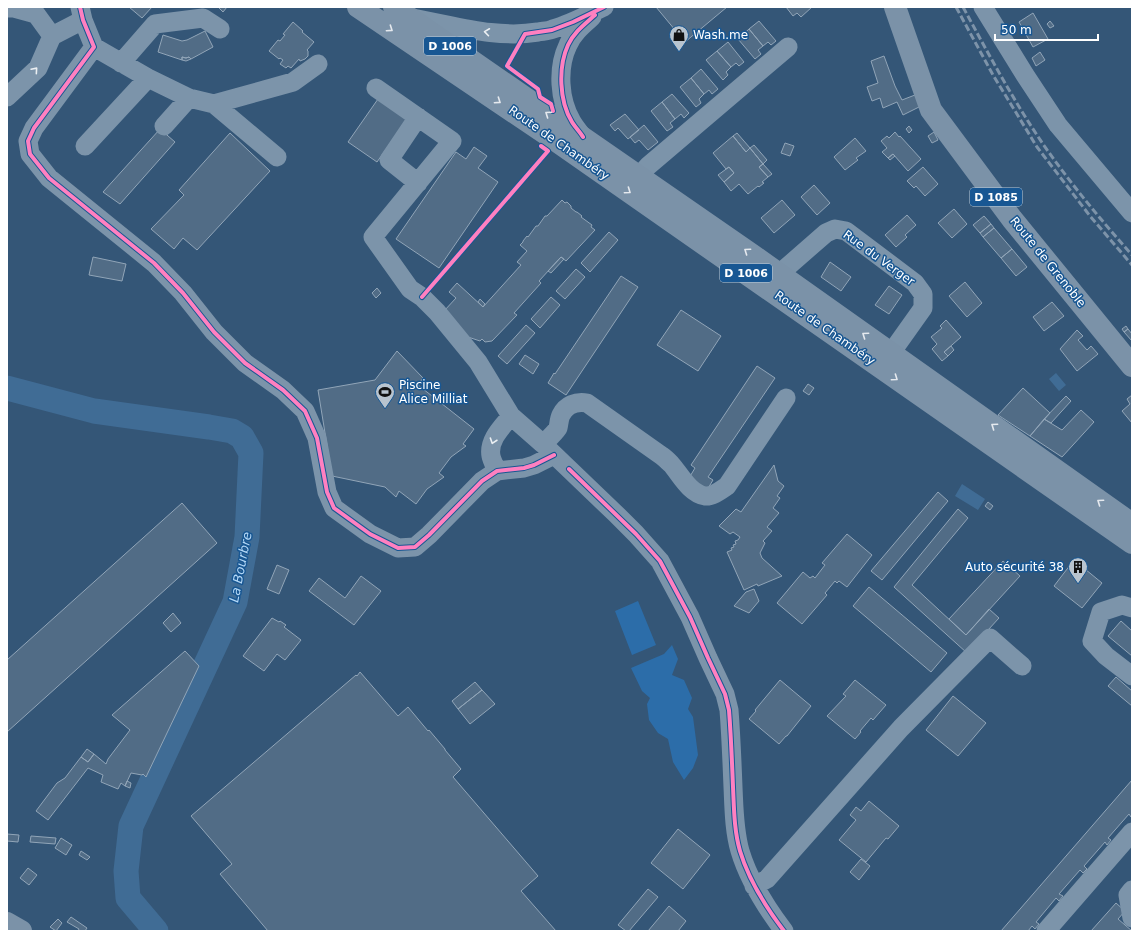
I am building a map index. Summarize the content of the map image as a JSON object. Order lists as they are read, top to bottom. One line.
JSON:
{"streets":{"main road":["D 1006","Route de Chambéry","D 1085","Route de Grenoble"],"street":["Rue du Verger"]},"crossings":[["Route de Chambéry","Rue du Verger"]],"water":["La Bourbre"],"places":{"shop":["Wash.me"],"sports":["Piscine Alice Milliat"],"building":["Auto sécurité 38"]},"scale_bar":"50 m"}
